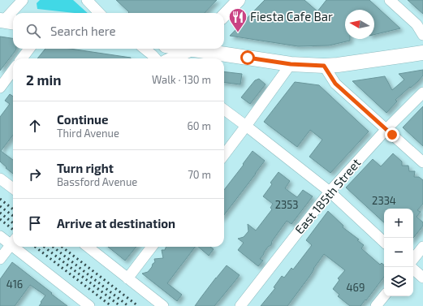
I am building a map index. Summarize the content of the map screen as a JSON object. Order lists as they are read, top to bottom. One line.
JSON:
{"streets":{"street":["East 185th Street"]},"places":{"restaurant":["Fiesta Cafe Bar"]},"house_numbers":["2334","2353","416","469"],"north":"left","page":{"search":"Search here","heading":["2 min","Walk · 130 m"],"list":[["Continue","Third Avenue","60 m"],["Turn right","Bassford Avenue","70 m"],"Arrive at destination"],"map_buttons":["+","−"]}}
